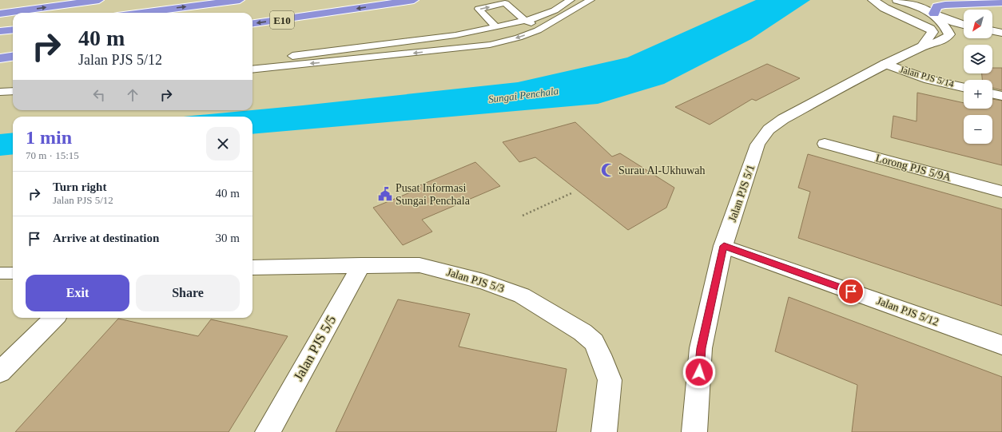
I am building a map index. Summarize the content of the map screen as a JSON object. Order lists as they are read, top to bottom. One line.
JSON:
{"streets":{"highway":["E10"],"street":["Jalan PJS 5/14","Lorong PJS 5/9A","Jalan PJS 5/1","Jalan PJS 5/3","Jalan PJS 5/12","Jalan PJS 5/5"]},"crossings":[["Jalan PJS 5/14","Jalan PJS 5/1"],["Jalan PJS 5/1","Jalan PJS 5/12"],["Jalan PJS 5/3","Jalan PJS 5/5"]],"water":["Sungai Penchala"],"places":{"mosque":["Surau Al-Ukhuwah"],"public building":["Pusat Informasi Sungai Penchala"]},"north":"bottom left","page":{"map_buttons":["+","−"],"turn":["40 m","Jalan PJS 5/12"],"heading":["1 min","70 m · 15:15"],"list":[{"name":"Turn right","note":"Jalan PJS 5/12","value":"40 m"},{"name":"Arrive at destination","value":"30 m"}],"buttons":["Exit","Share"]}}
